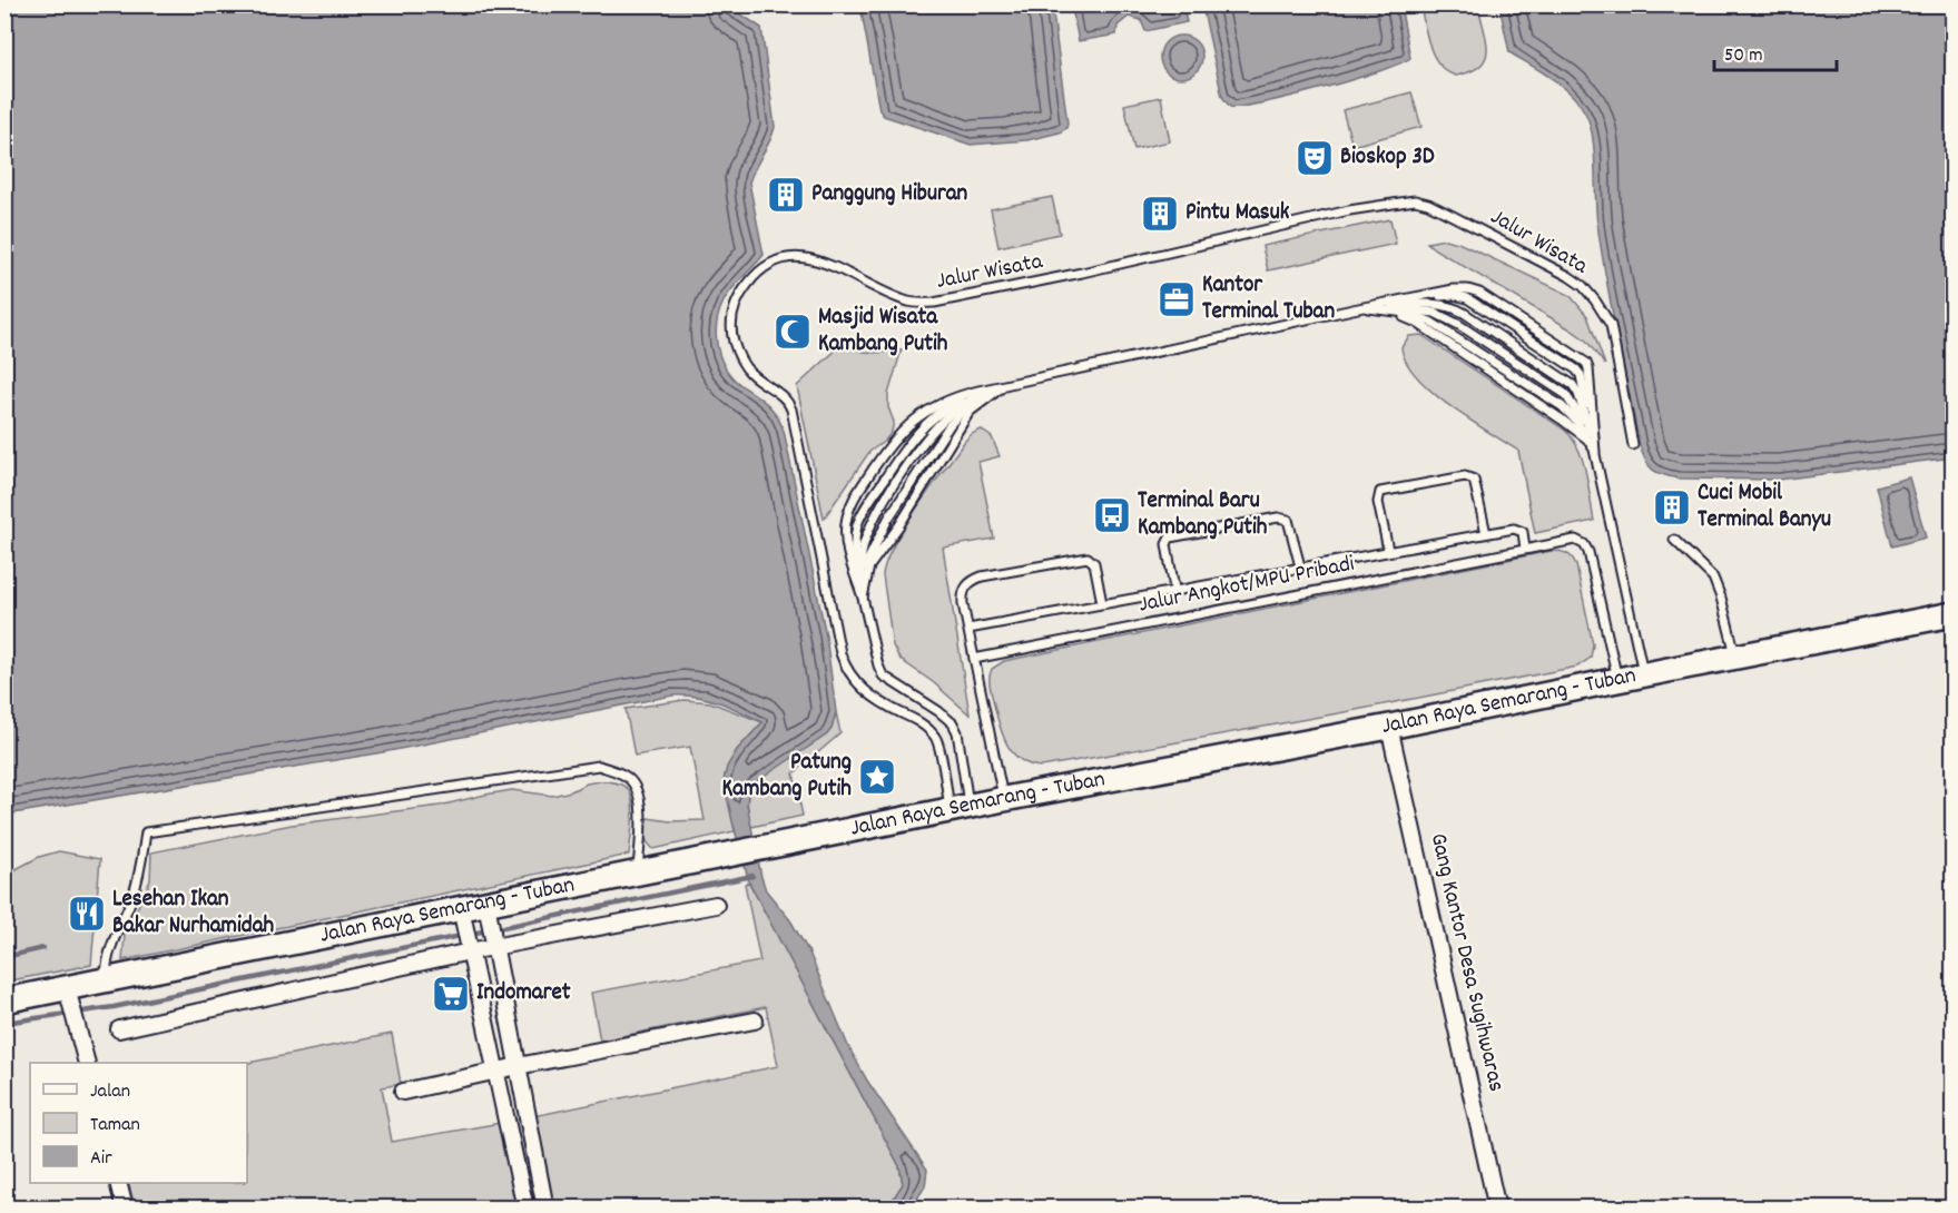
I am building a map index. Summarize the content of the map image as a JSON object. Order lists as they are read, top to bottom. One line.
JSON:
{"streets":{"highway":["Jalan Raya Semarang - Tuban"],"street":["Gang Kantor Desa Sugihwaras"],"lane":["Jalur Wisata","Jalur Angkot/MPU Pribadi"]},"crossings":[["Jalur Wisata","Jalan Raya Semarang - Tuban"],["Jalur Angkot/MPU Pribadi","Jalan Raya Semarang - Tuban"],["Jalan Raya Semarang - Tuban","Gang Kantor Desa Sugihwaras"]],"places":{"theatre":["Bioskop 3D"],"building":["Panggung Hiburan","Pintu Masuk","Cuci Mobil Terminal Banyu"],"office":["Kantor Terminal Tuban"],"mosque":["Masjid Wisata Kambang Putih"],"bus stop":["Terminal Baru Kambang Putih"],"place":["Patung Kambang Putih"],"restaurant":["Lesehan Ikan Bakar Nurhamidah"],"supermarket":["Indomaret"]},"legend":["Jalan","Taman","Air"],"scale_bar":"50 m"}
